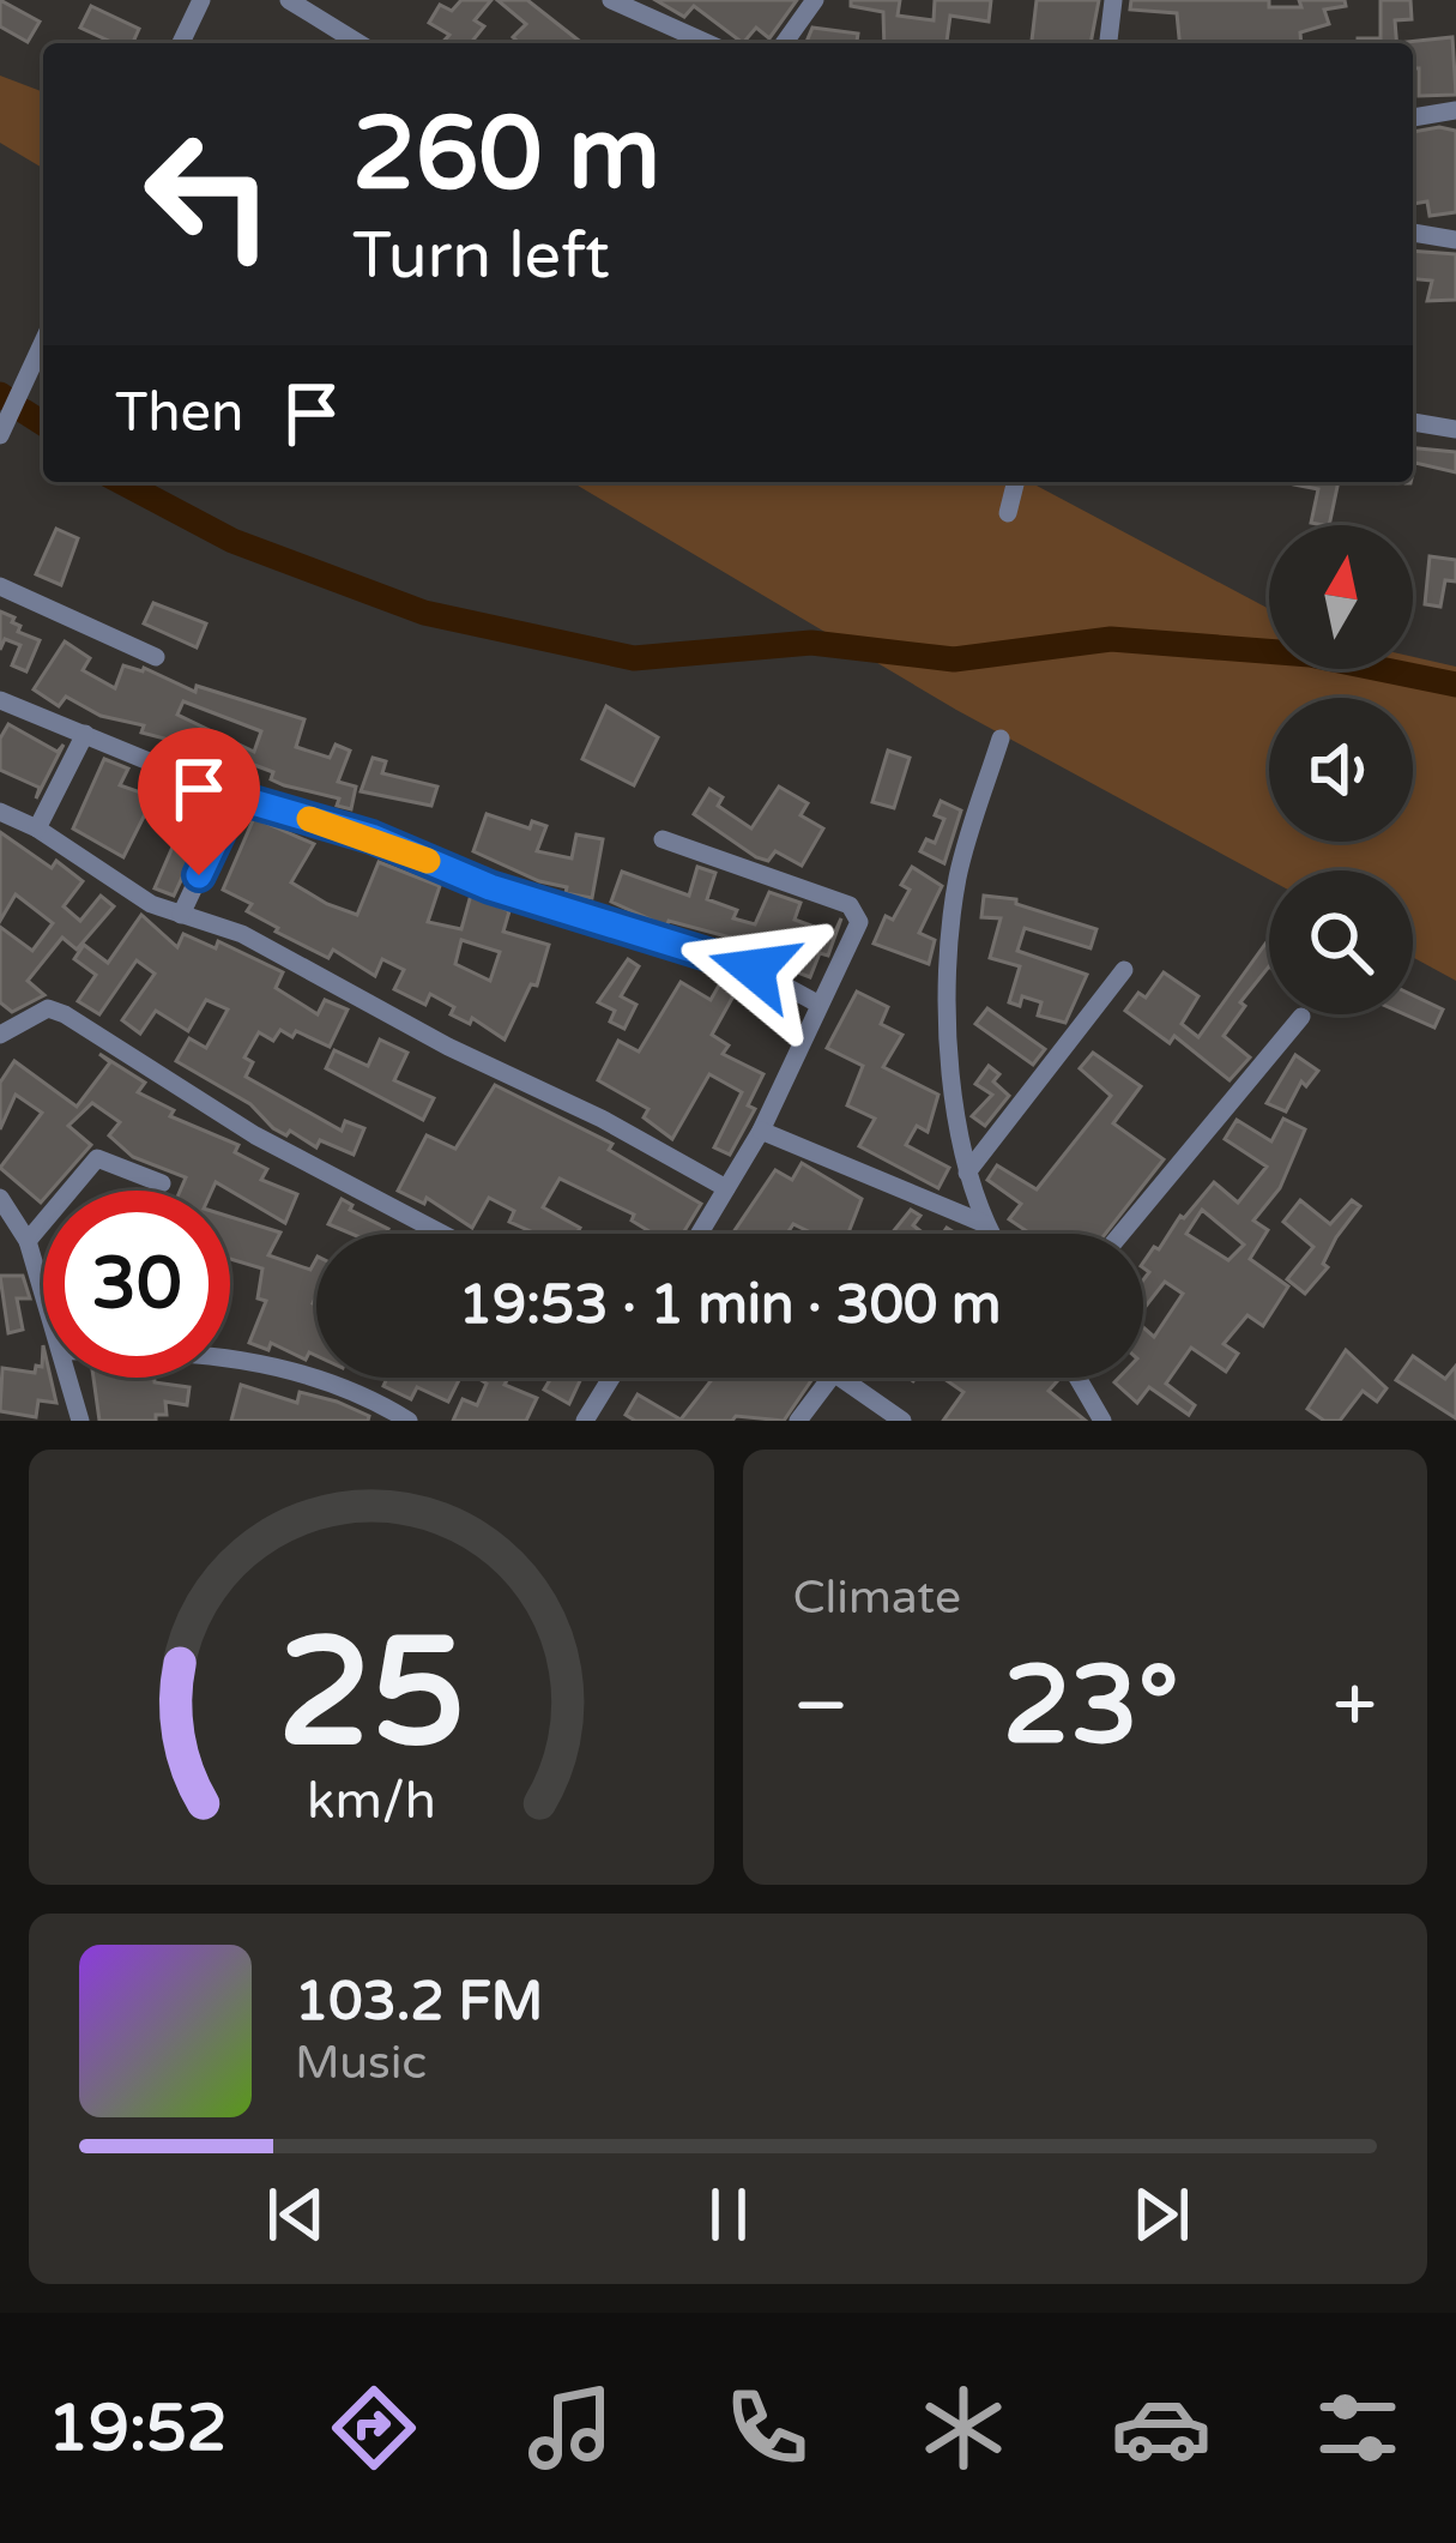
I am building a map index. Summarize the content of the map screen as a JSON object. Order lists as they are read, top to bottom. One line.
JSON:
{"north":"top","page":{"turn":["260 m","Turn left"],"then":"Then","limit":"30","trip":"19:53 · 1 min · 300 m","tile":"Climate","heat":["−","23°","+"],"song":["103.2 FM","Music"],"tabs":"19:52","gauge":["25","km/h"]}}
